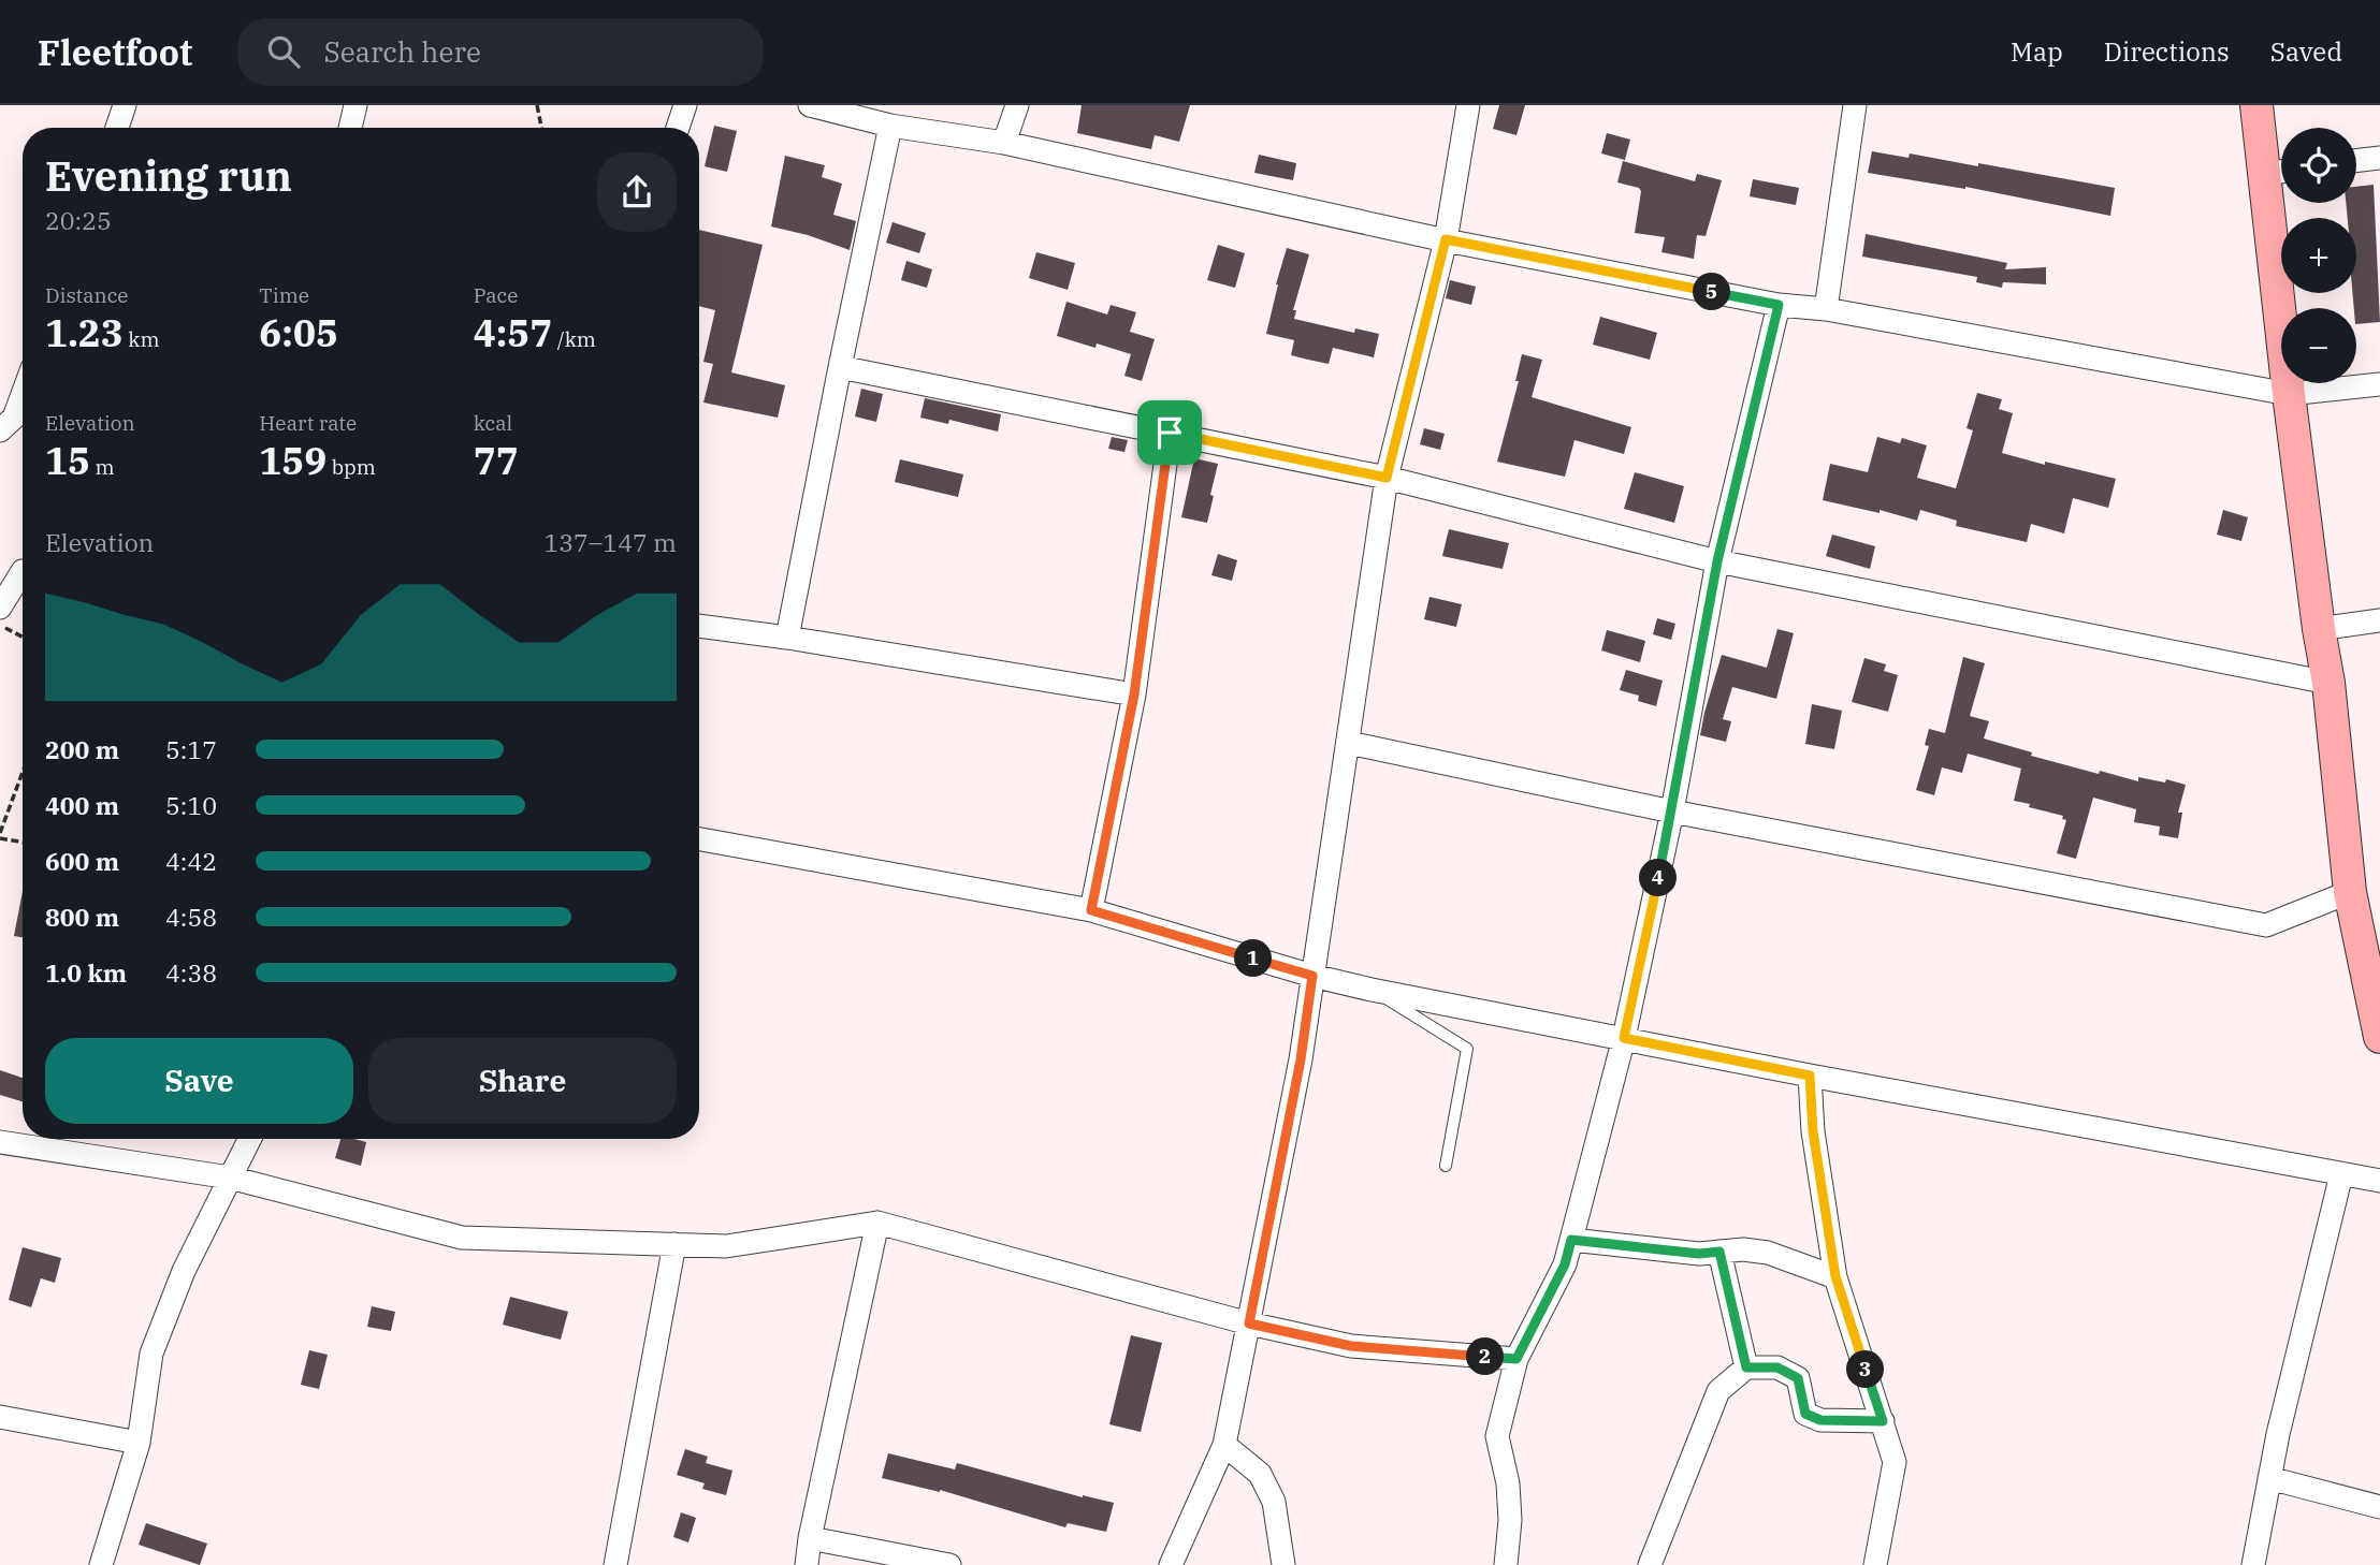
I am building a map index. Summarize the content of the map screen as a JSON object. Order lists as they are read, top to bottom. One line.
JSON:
{"page":{"header":"Fleetfoot","search":"Search here","nav":["Map","Directions","Saved"],"map_buttons":["+","−"],"heading":["Evening run","20:25"],"stats":[["Distance","1.23 km"],["Time","6:05"],["Pace","4:57 /km"],["Elevation","15 m"],["Heart rate","159 bpm"],["kcal","77"]],"pins":["5","4","1","2","3"],"chart":["Elevation","137–147 m"],"list":[{"name":"200 m","note":"5:17"},{"name":"400 m","note":"5:10"},{"name":"600 m","note":"4:42"},{"name":"800 m","note":"4:58"},{"name":"1.0 km","note":"4:38"}],"buttons":["Save","Share"]}}
